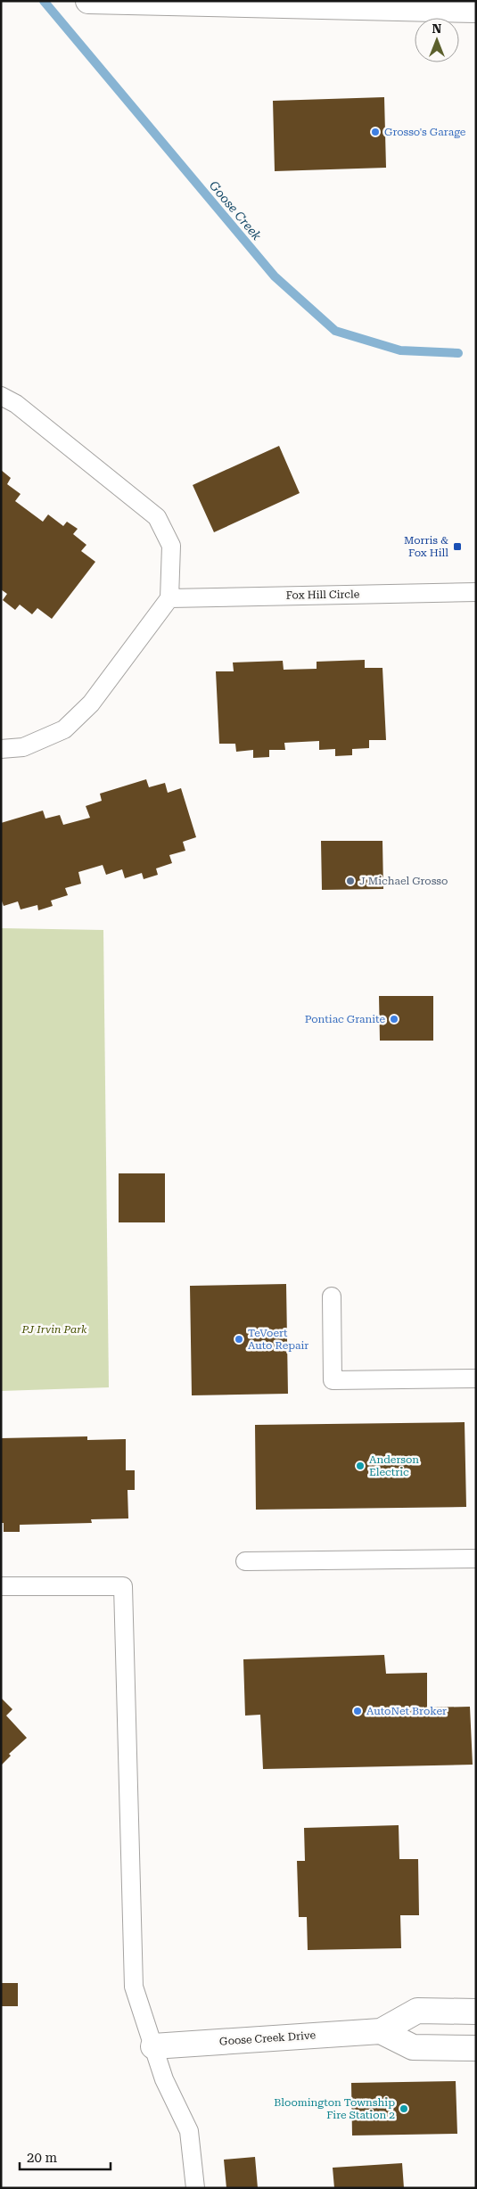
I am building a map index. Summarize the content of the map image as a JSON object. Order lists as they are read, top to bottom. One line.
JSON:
{"streets":{"street":["Goose Creek Drive"],"lane":["Fox Hill Circle"]},"water":["Goose Creek"],"parks":["PJ Irvin Park"],"places":{"other":["Grosso's Garage","J Michael Grosso","Pontiac Granite","TeVoert Auto Repair","Anderson Electric","AutoNet Broker","Bloomington Township Fire Station 2"],"transit":["Morris & Fox Hill"]},"scale_bar":"20 m","north":"top"}
